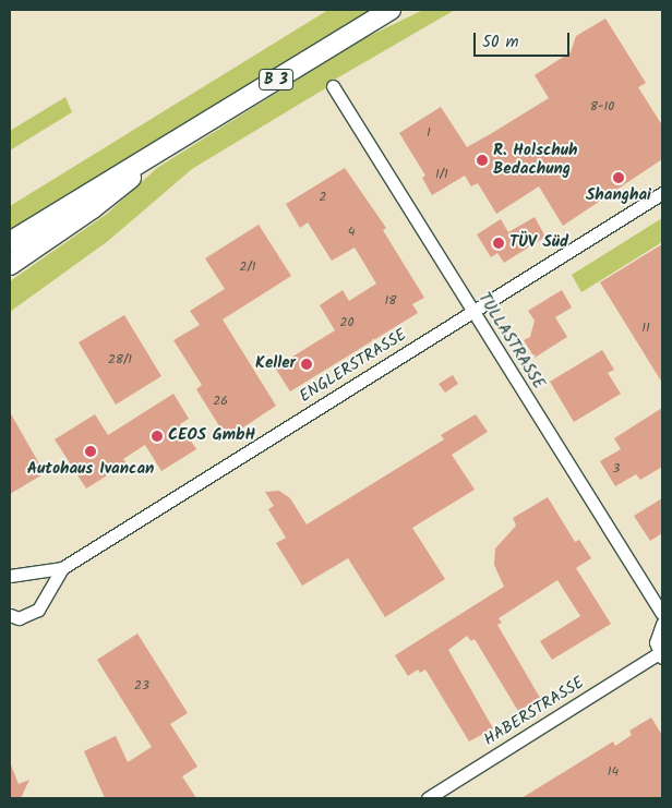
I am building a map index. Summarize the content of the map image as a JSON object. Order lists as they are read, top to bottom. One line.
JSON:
{"streets":{"main road":["B 3"],"street":["TULLASTRASSE","ENGLERSTRASSE","HABERSTRASSE"]},"crossings":[["TULLASTRASSE","ENGLERSTRASSE"]],"places":["R. Holschuh Bedachung","Shanghai","TÜV Süd","Keller","CEOS GmbH","Autohaus Ivancan"],"house_numbers":["8-10","1","1/1","2","4","2/1","18","20","11","28/1","26","3","23","14"],"scale_bar":"50 m"}
